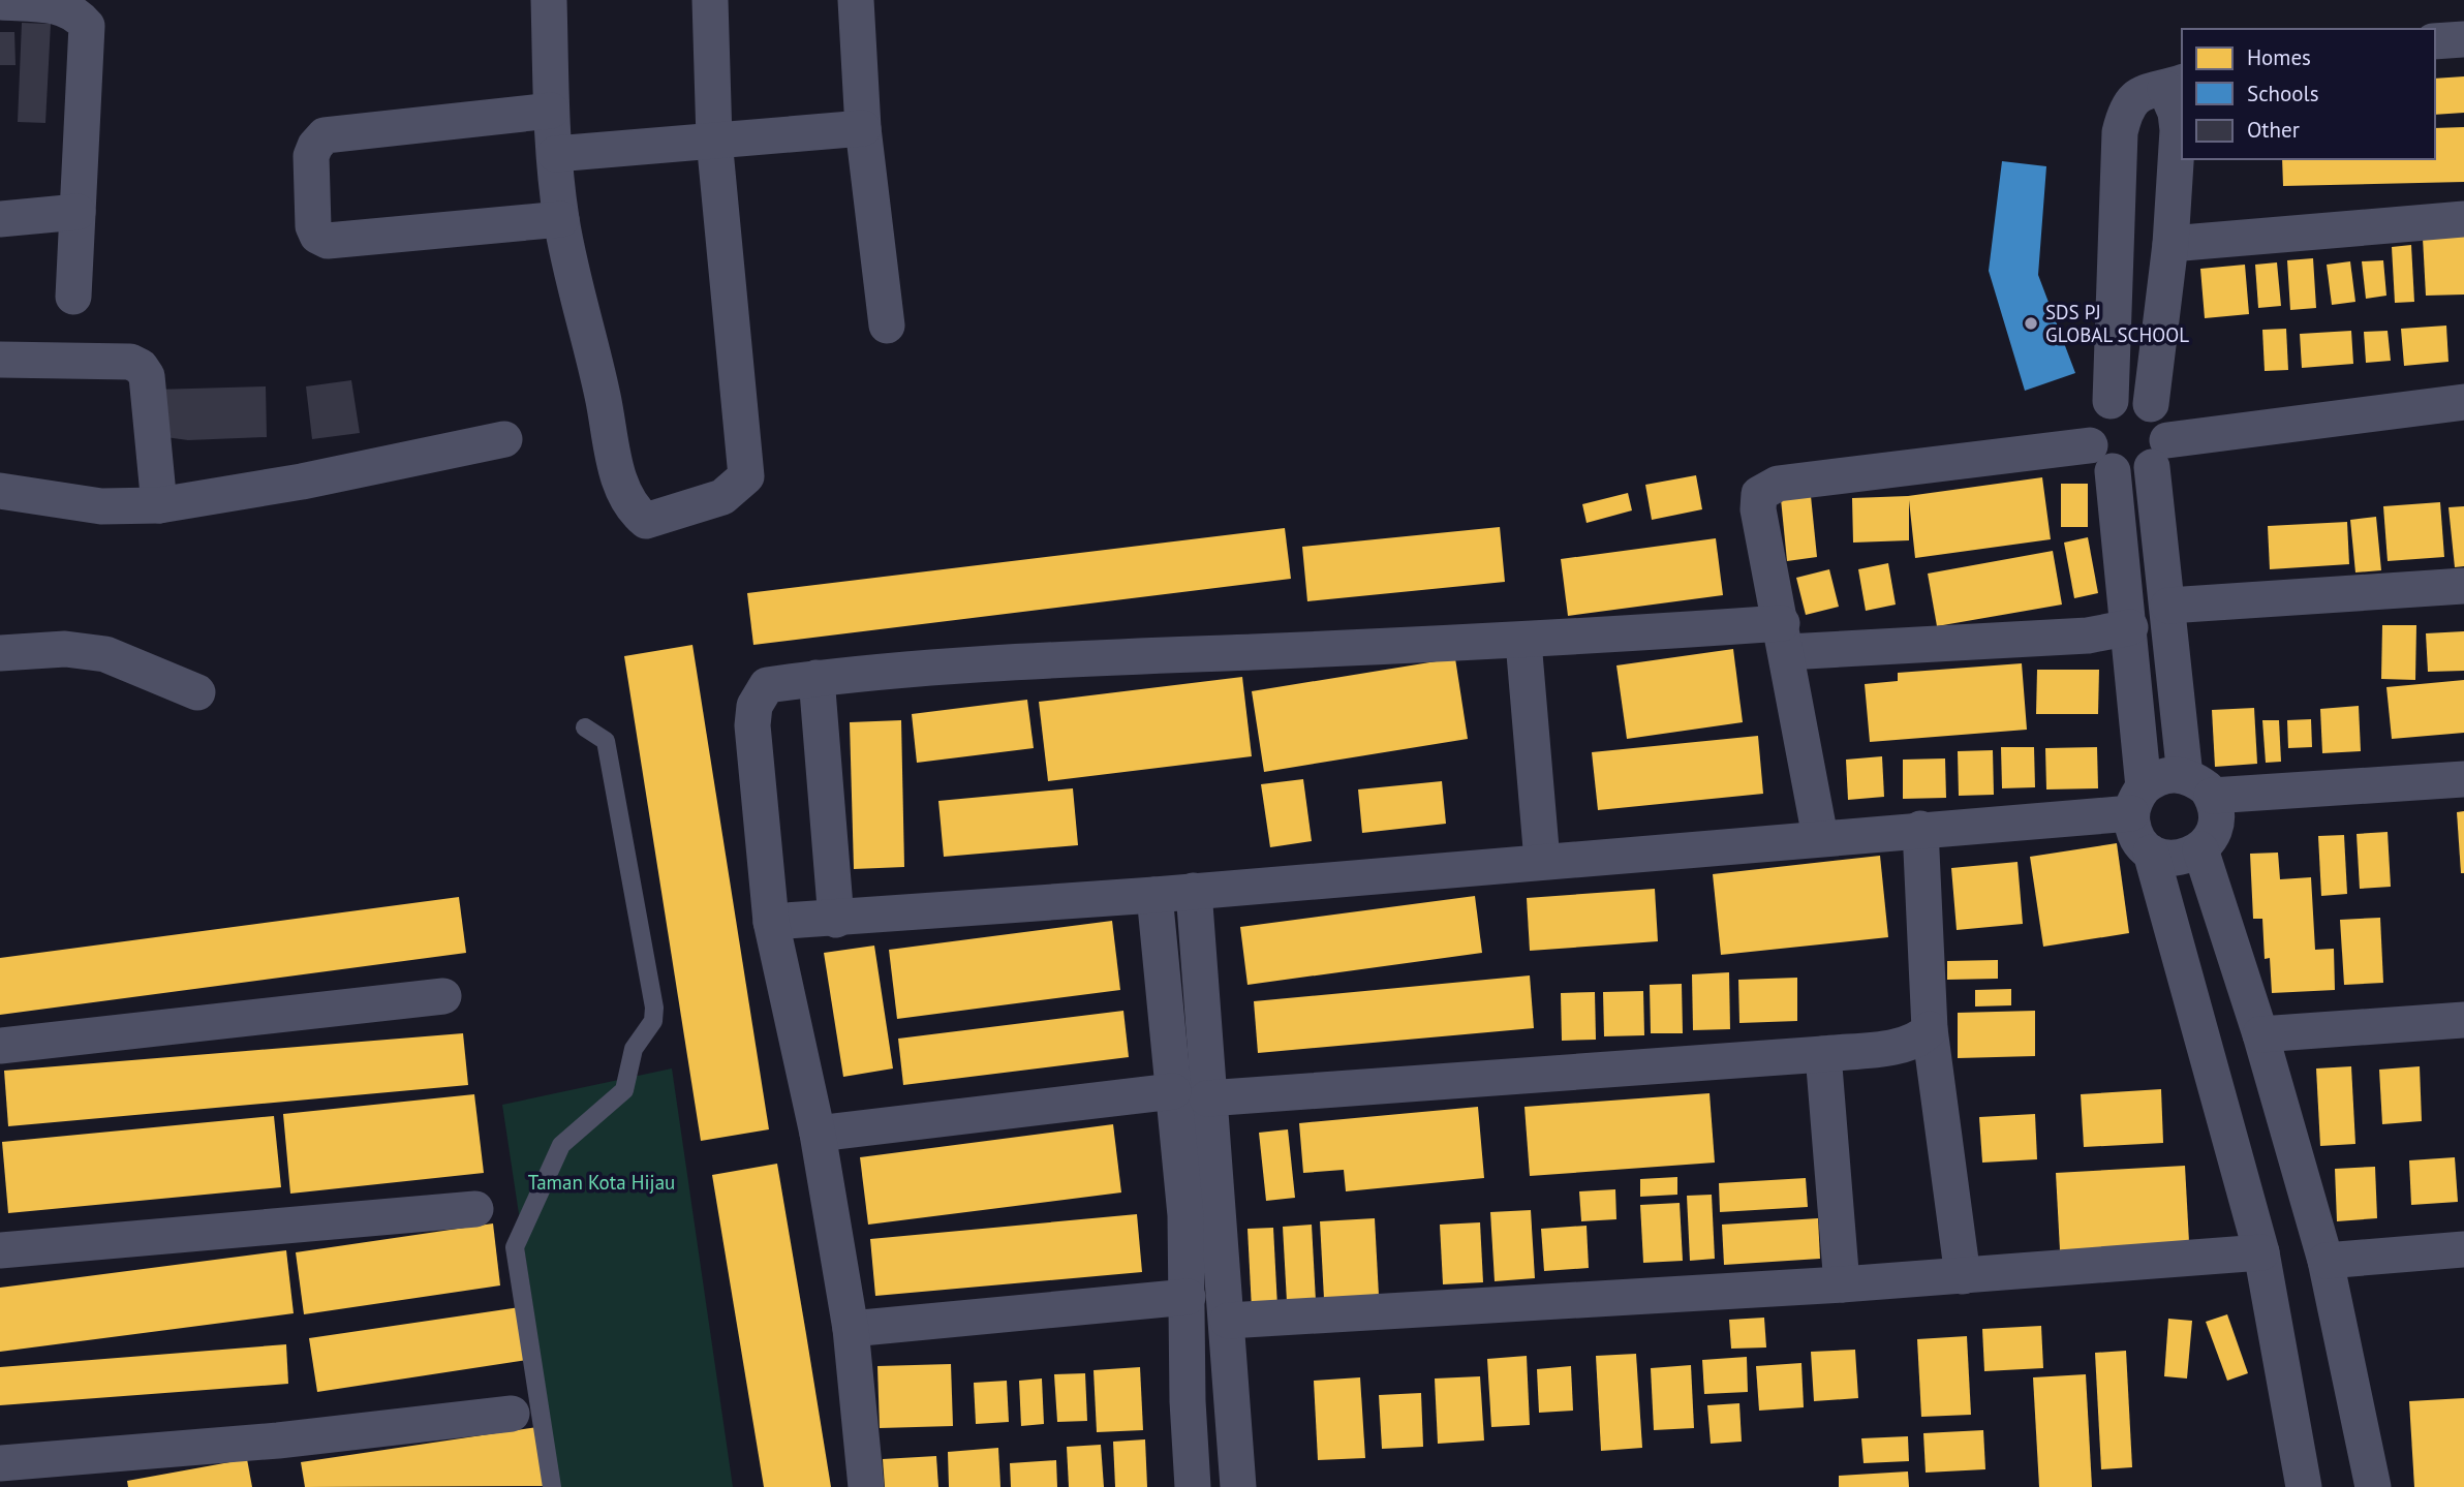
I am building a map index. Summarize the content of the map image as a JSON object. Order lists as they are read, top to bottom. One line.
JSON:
{"parks":["Taman Kota Hijau"],"places":["SDS PJ GLOBAL SCHOOL"],"legend":["Homes","Schools","Other"]}
